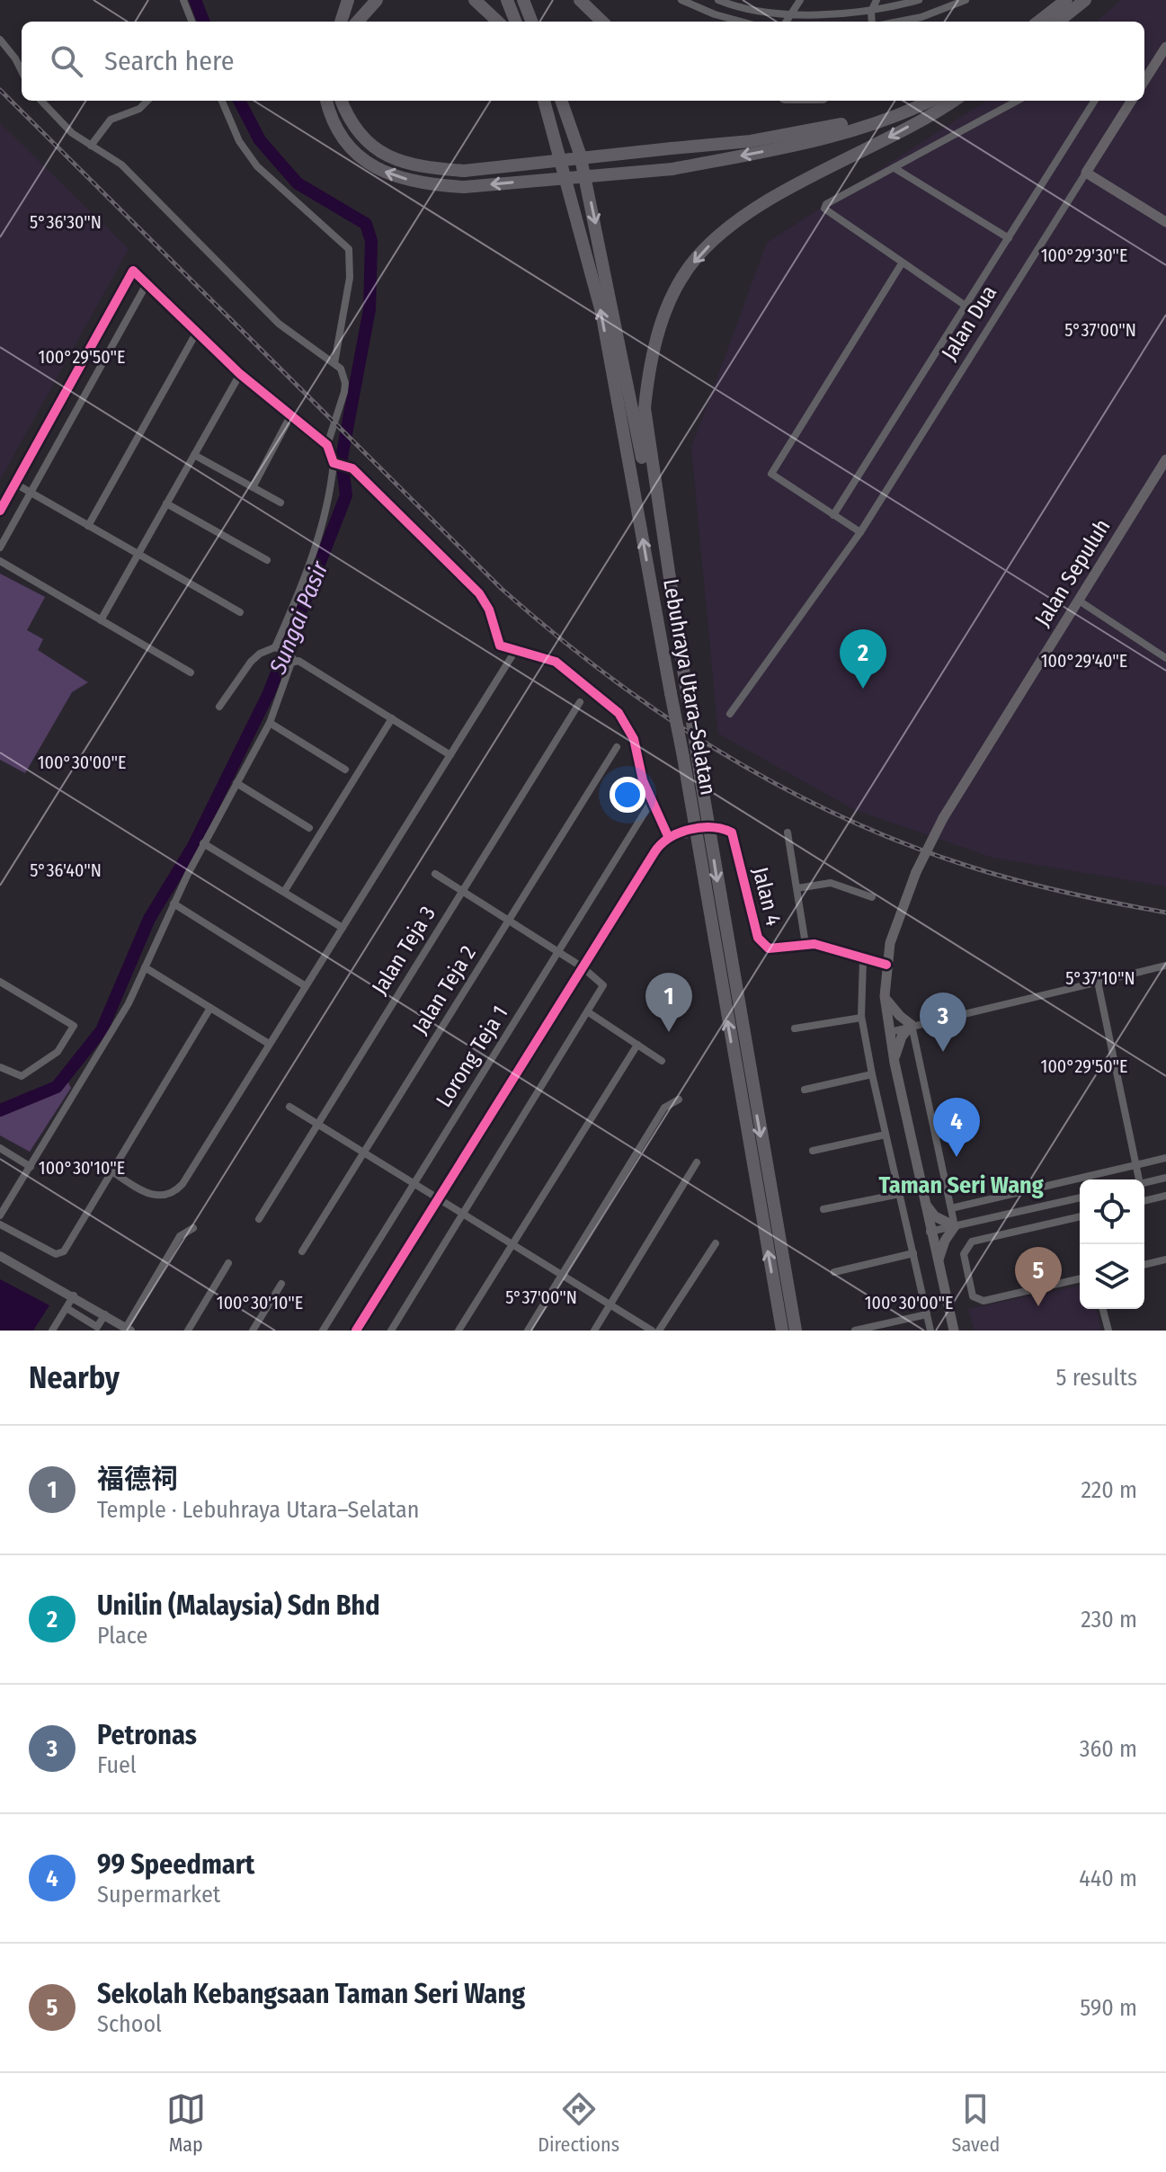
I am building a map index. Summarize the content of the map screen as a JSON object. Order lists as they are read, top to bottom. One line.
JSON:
{"streets":{"highway":["Lebuhraya Utara–Selatan"],"main road":["Jalan Dua","Jalan Sepuluh"],"street":["Jalan 4","Jalan Teja 3","Jalan Teja 2","Lorong Teja 1"]},"crossings":[["Jalan Sepuluh","Jalan 4"]],"districts":["Taman Seri Wang"],"water":["Sungai Pasir"],"page":{"search":"Search here","pins":["2","1","3","4","5"],"heading":["Nearby","5 results"],"list":[{"mark":"1","name":"福德祠","note":"Temple · Lebuhraya Utara–Selatan","value":"220 m"},{"mark":"2","name":"Unilin (Malaysia) Sdn Bhd","note":"Place","value":"230 m"},{"mark":"3","name":"Petronas","note":"Fuel","value":"360 m"},{"mark":"4","name":"99 Speedmart","note":"Supermarket","value":"440 m"},{"mark":"5","name":"Sekolah Kebangsaan Taman Seri Wang","note":"School","value":"590 m"}],"nav":["Map","Directions","Saved"]},"coordinates":["5°36'30\"N","100°29'30\"E","5°37'00\"N","100°29'50\"E","100°29'40\"E","100°30'00\"E","5°36'40\"N","5°37'10\"N","100°30'10\"E"]}
